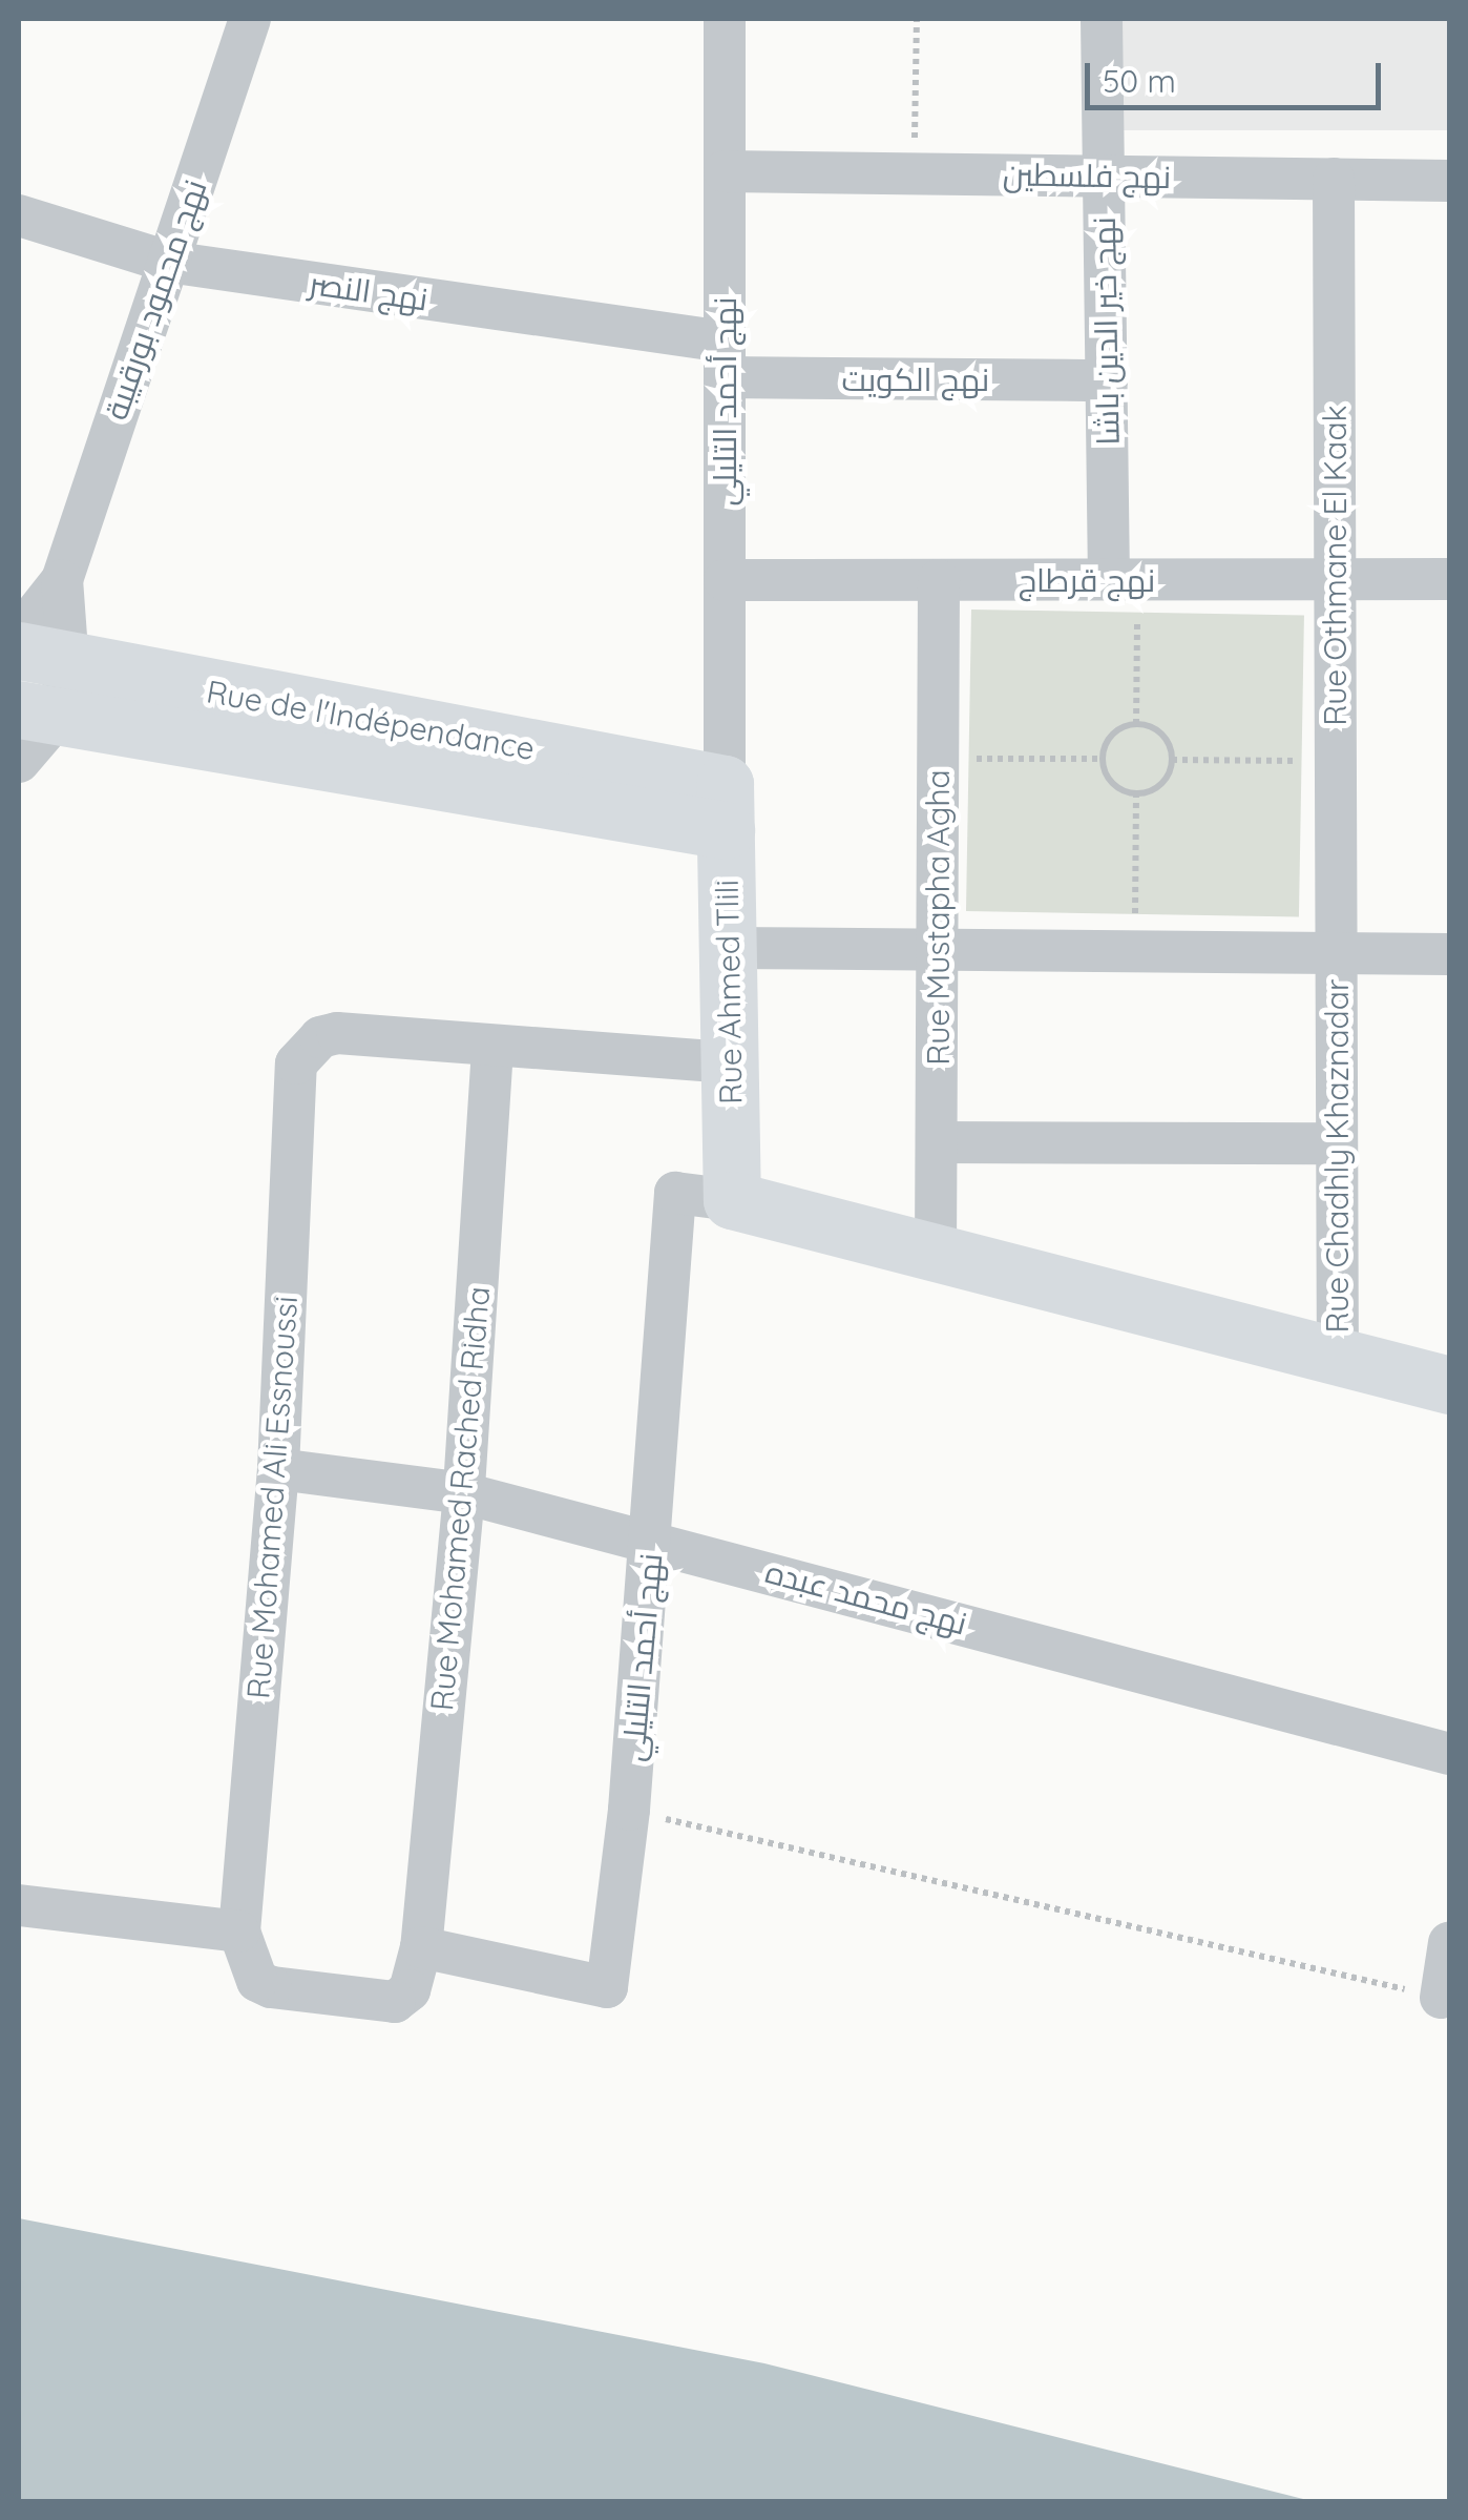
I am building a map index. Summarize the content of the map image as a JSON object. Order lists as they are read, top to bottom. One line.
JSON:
{"streets":{"street":["نهج فلسطين","نهج النصر","نهج محمود بورقيبة","نهج خير الدين باشا","نهج الكويت","نهج أحمد التليلي","Rue Othmane El Kaak","نهج قرطاج","Rue de l'Indépendance","Rue Mustapha Agha","Rue Ahmed Tlili","Rue Chadhly Khaznadar","Rue Mohamed Ali Essnoussi","Rue Mohamed Rached Ridha","نهج محمد عبده"]},"crossings":[["نهج فلسطين","نهج خير الدين باشا"],["نهج فلسطين","نهج أحمد التليلي"],["نهج فلسطين","Rue Othmane El Kaak"],["نهج النصر","نهج محمود بورقيبة"],["نهج النصر","نهج الكويت"],["نهج النصر","نهج أحمد التليلي"],["نهج خير الدين باشا","نهج الكويت"],["نهج خير الدين باشا","نهج قرطاج"],["نهج الكويت","نهج أحمد التليلي"],["نهج أحمد التليلي","نهج قرطاج"],["نهج أحمد التليلي","Rue de l'Indépendance"],["نهج أحمد التليلي","Rue Ahmed Tlili"],["نهج أحمد التليلي","Rue Mohamed Rached Ridha"],["نهج أحمد التليلي","نهج محمد عبده"],["Rue Othmane El Kaak","نهج قرطاج"],["Rue Othmane El Kaak","Rue Chadhly Khaznadar"],["نهج قرطاج","Rue Mustapha Agha"],["Rue de l'Indépendance","Rue Ahmed Tlili"],["Rue Mohamed Ali Essnoussi","Rue Mohamed Rached Ridha"],["Rue Mohamed Ali Essnoussi","نهج محمد عبده"],["Rue Mohamed Rached Ridha","نهج محمد عبده"]],"scale_bar":"50 m"}
